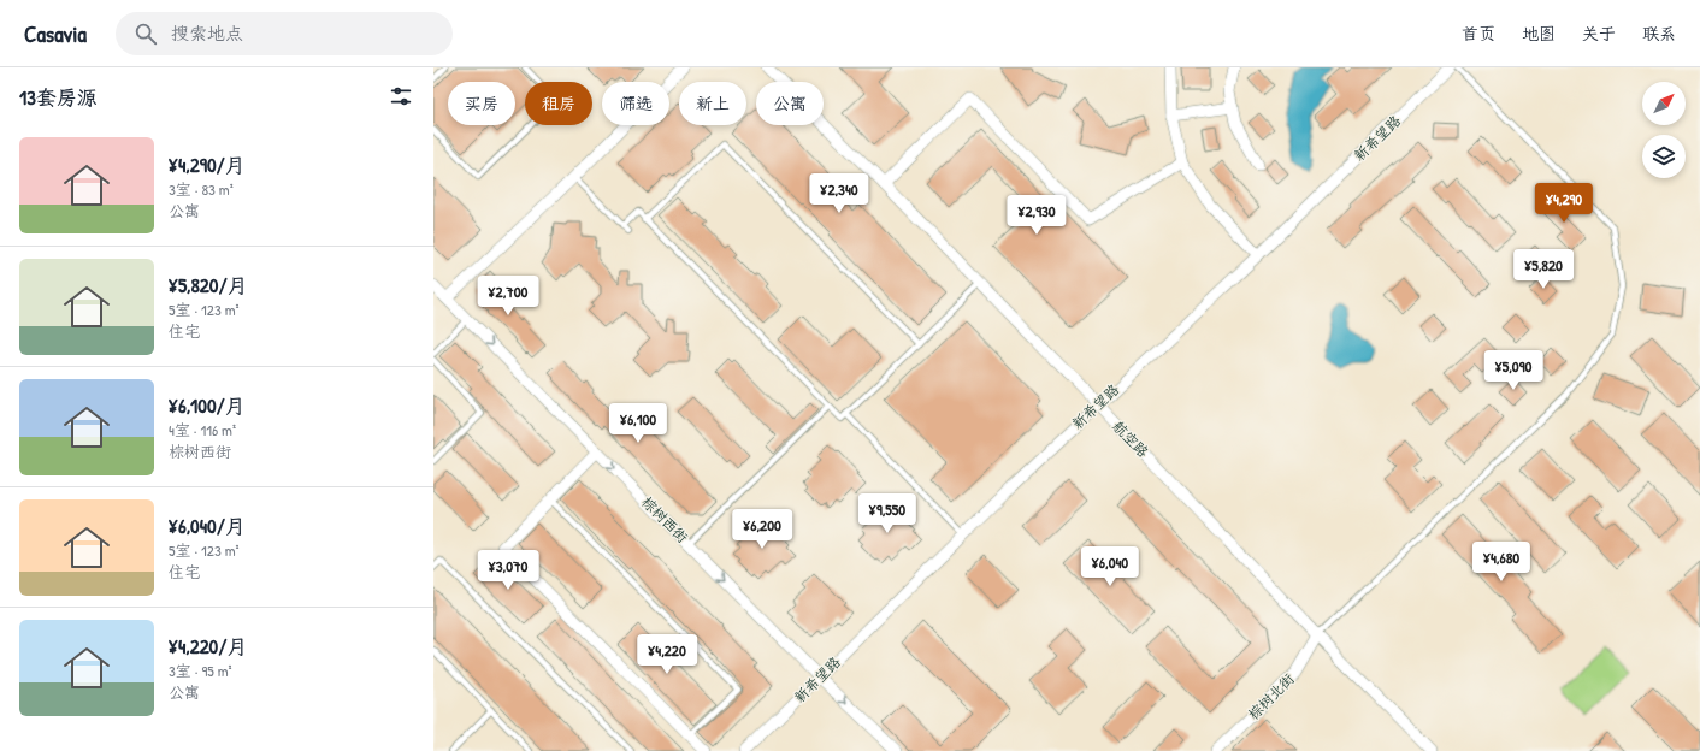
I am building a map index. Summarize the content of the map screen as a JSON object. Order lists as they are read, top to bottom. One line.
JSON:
{"streets":{"street":["新希望路","航空路","棕树西街","棕树北街"]},"crossings":[["新希望路","航空路"],["新希望路","棕树西街"],["航空路","棕树北街"]],"one_way":["棕树西街"],"north":"top right","page":{"header":"Casavia","search":"搜索地点","nav":["首页","地图","关于","联系"],"heading":"13套房源","chip":["买房","租房","筛选","新上","公寓"],"list":[{"name":"¥4,290/月","note":"3室 · 83 m² · 公寓"},{"name":"¥5,820/月","note":"5室 · 123 m² · 住宅"},{"name":"¥6,100/月","note":"4室 · 116 m² · 棕树西街"},{"name":"¥6,040/月","note":"5室 · 123 m² · 住宅"},{"name":"¥4,220/月","note":"3室 · 95 m² · 公寓"}],"price":["¥2,340","¥4,290","¥2,930","¥5,820","¥2,700","¥5,090","¥6,100","¥9,550","¥6,200","¥4,680","¥6,040","¥3,070","¥4,220"]}}
